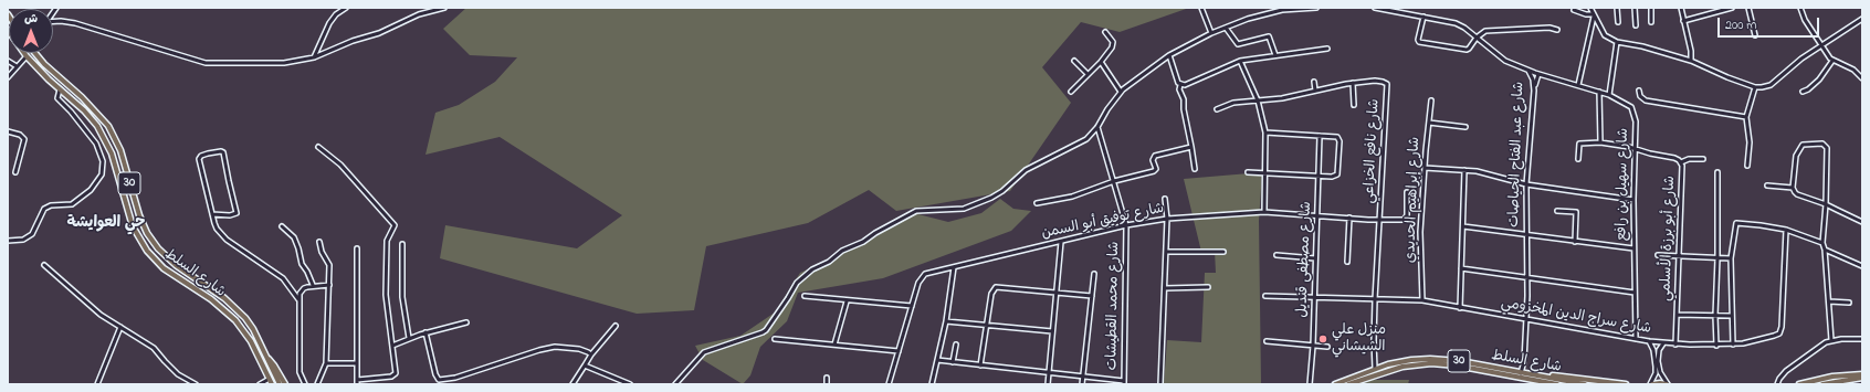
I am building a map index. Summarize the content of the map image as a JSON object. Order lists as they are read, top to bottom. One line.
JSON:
{"streets":{"main road":["30","شارع السلط"],"street":["شارع نافع الخزاعي","شارع عبد الفتاح الحياصات","شارع سهيل بن رافع","شارع إبراهيم الحديدي","شارع توفيق أبو السمن","شارع أبو برزة الأسلمي","شارع مصطفى قنديل","شارع محمد القطيشات","شارع سراج الدين المخزومي"]},"crossings":[["شارع نافع الخزاعي","شارع توفيق أبو السمن"],["شارع نافع الخزاعي","شارع السلط"],["شارع نافع الخزاعي","شارع سراج الدين المخزومي"],["شارع عبد الفتاح الحياصات","شارع سهيل بن رافع"],["شارع عبد الفتاح الحياصات","شارع السلط"],["شارع عبد الفتاح الحياصات","شارع سراج الدين المخزومي"],["شارع سهيل بن رافع","شارع أبو برزة الأسلمي"],["شارع سهيل بن رافع","شارع سراج الدين المخزومي"],["شارع إبراهيم الحديدي","شارع سراج الدين المخزومي"],["شارع توفيق أبو السمن","شارع مصطفى قنديل"],["شارع توفيق أبو السمن","شارع محمد القطيشات"],["شارع أبو برزة الأسلمي","شارع سراج الدين المخزومي"],["شارع مصطفى قنديل","شارع سراج الدين المخزومي"]],"districts":["حي العوايشة"],"places":["منزل علي الشيشاني"],"scale_bar":"200 m","north":"top"}
